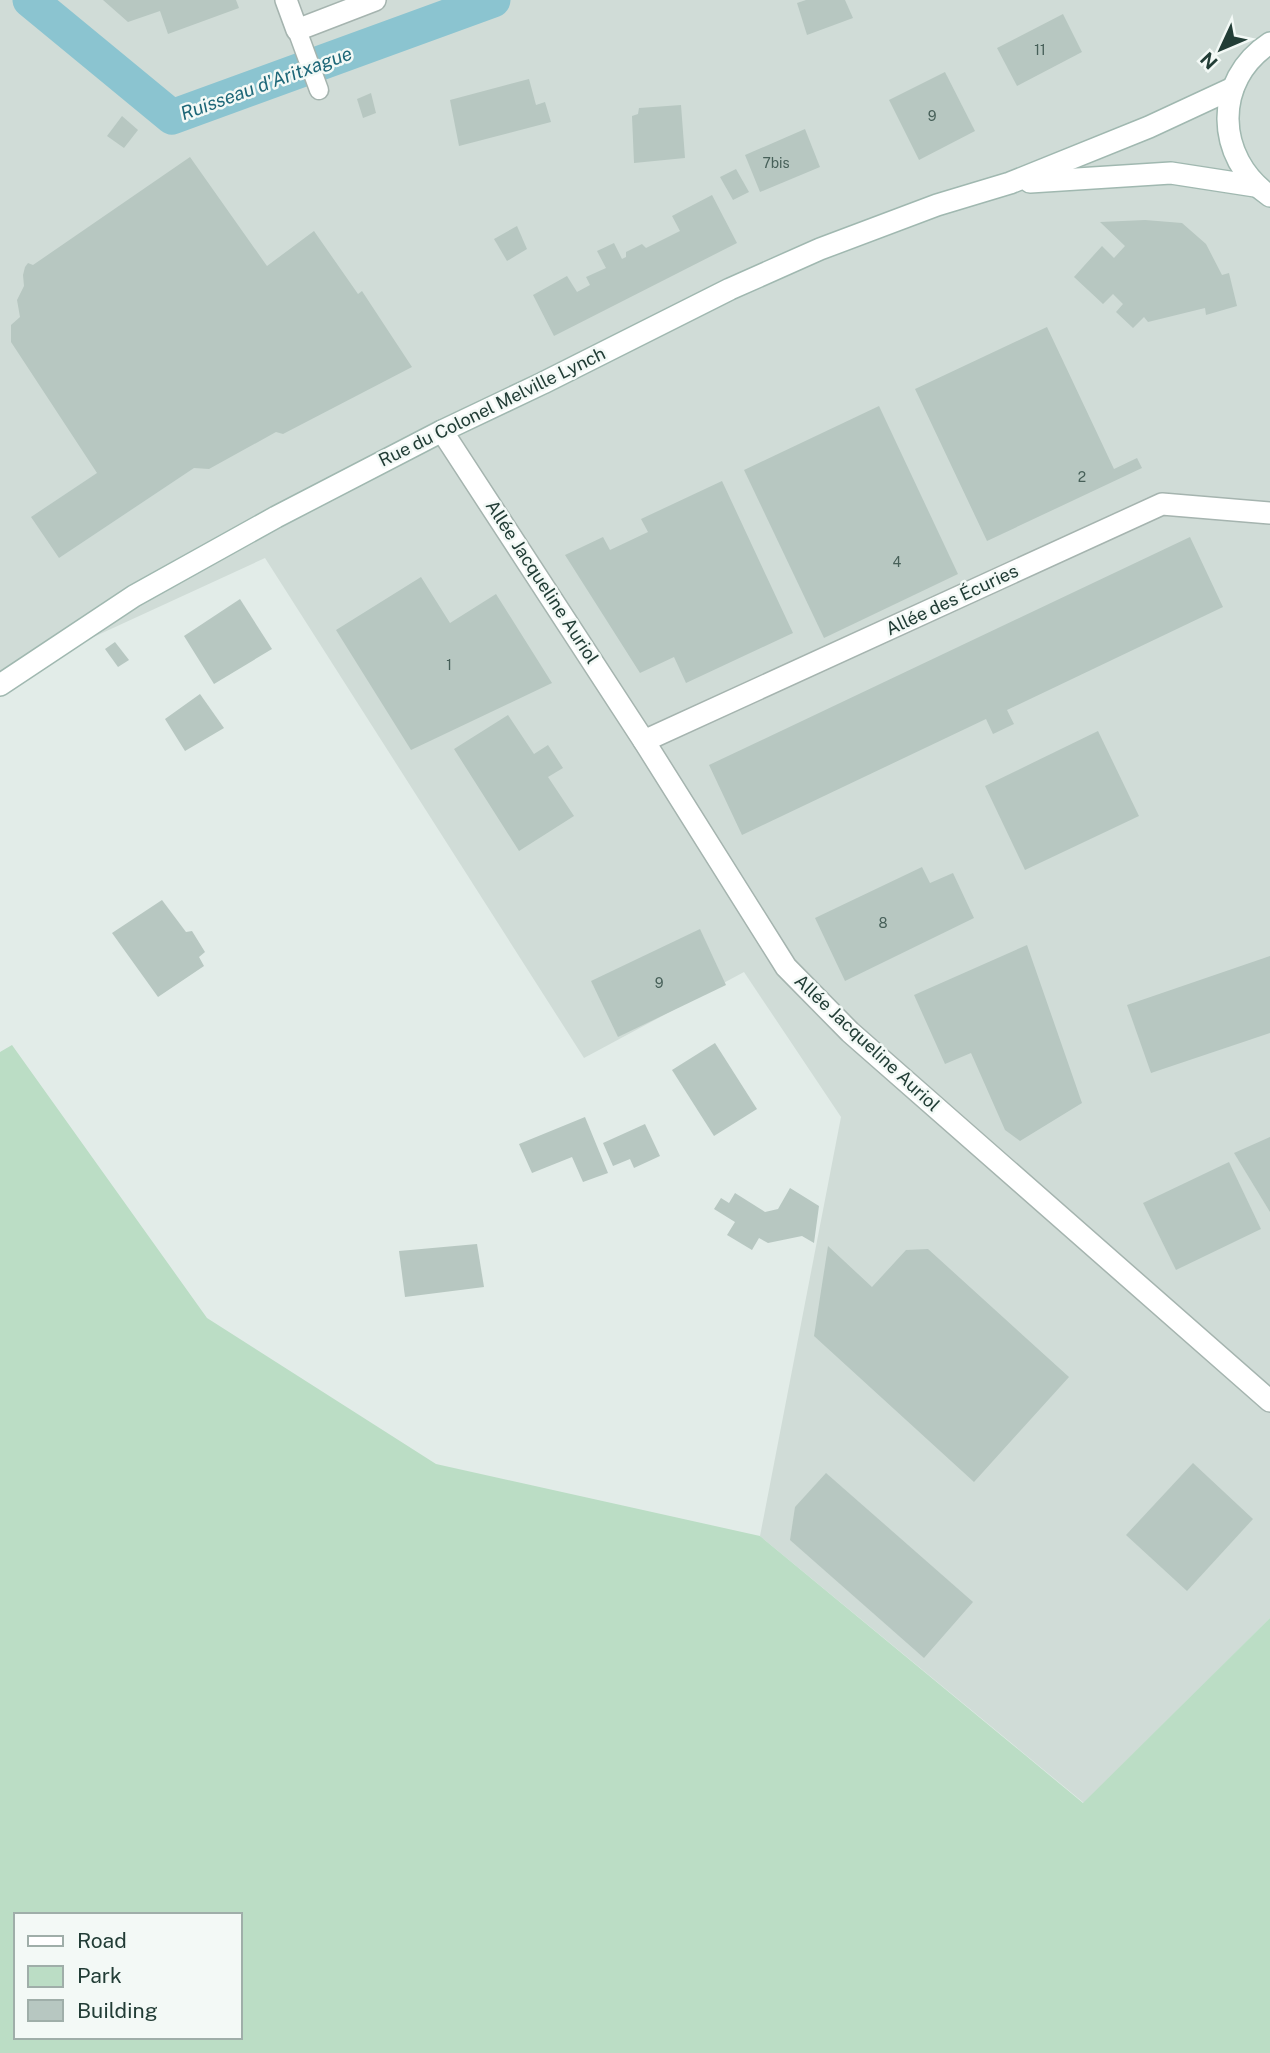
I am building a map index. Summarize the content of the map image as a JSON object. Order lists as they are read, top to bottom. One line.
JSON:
{"streets":{"street":["Rue du Colonel Melville Lynch","Allée Jacqueline Auriol","Allée des Écuries"]},"crossings":[["Rue du Colonel Melville Lynch","Allée Jacqueline Auriol"],["Allée Jacqueline Auriol","Allée des Écuries"]],"water":["Ruisseau d'Aritxague"],"house_numbers":["11","9","7bis","2","4","1","8","9"],"legend":["Road","Park","Building"],"north":"bottom left"}
